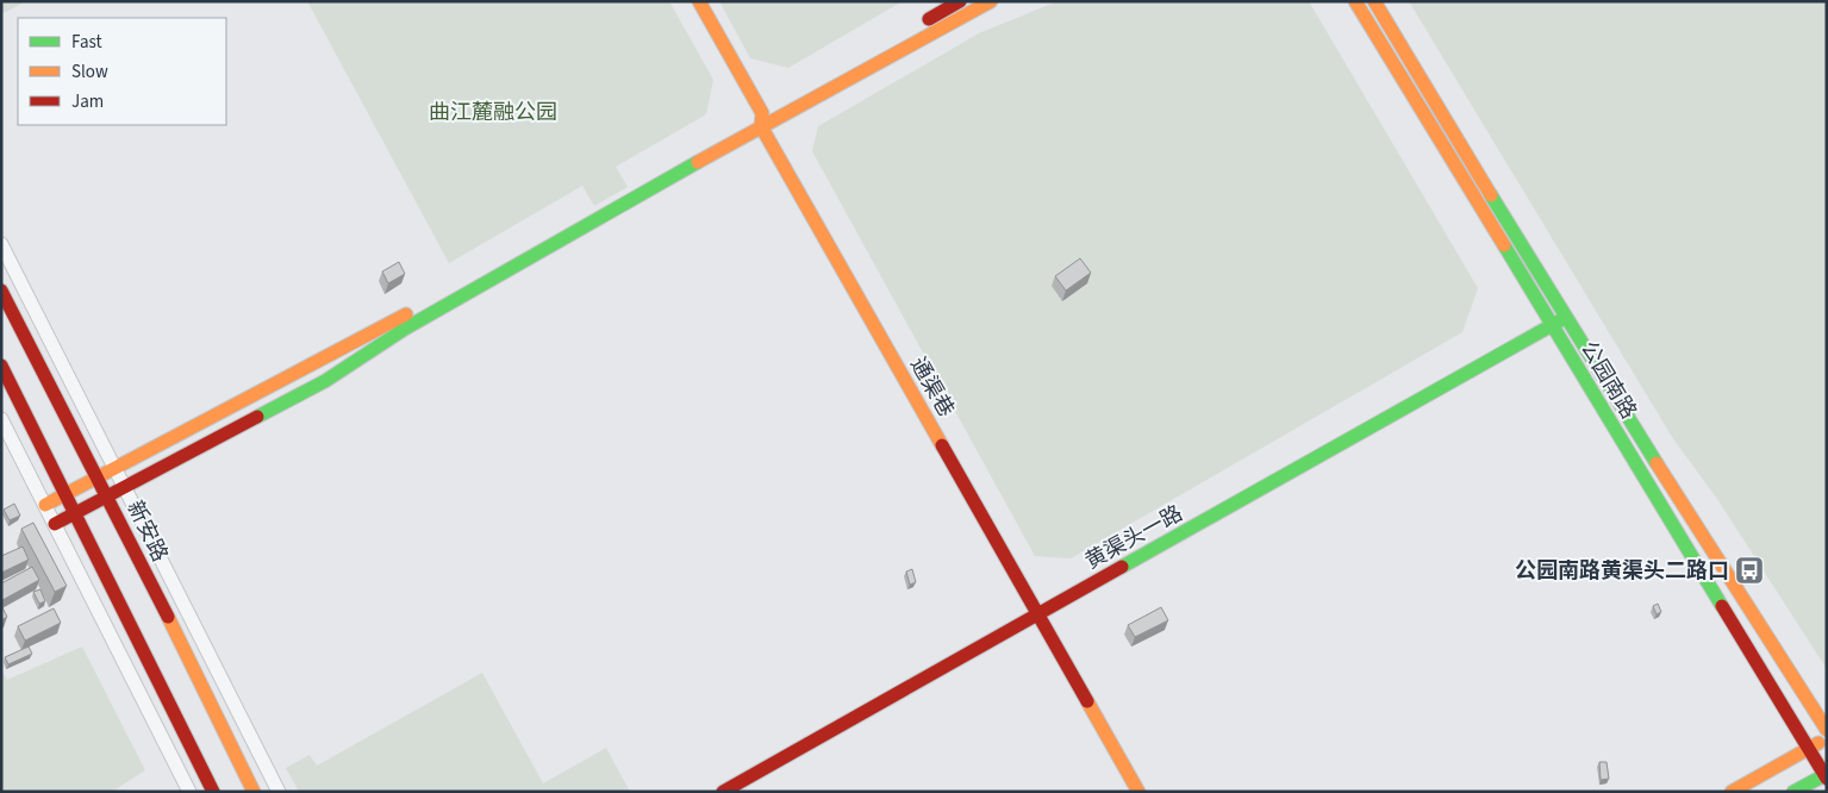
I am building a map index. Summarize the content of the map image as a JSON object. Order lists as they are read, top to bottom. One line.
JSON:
{"streets":{"street":["公园南路","通渠巷","新安路","黄渠头一路"]},"crossings":[["公园南路","黄渠头一路"],["通渠巷","黄渠头一路"]],"parks":["曲江麓融公园"],"places":{"bus stop":["公园南路黄渠头二路口"]},"legend":["Fast","Slow","Jam"]}
